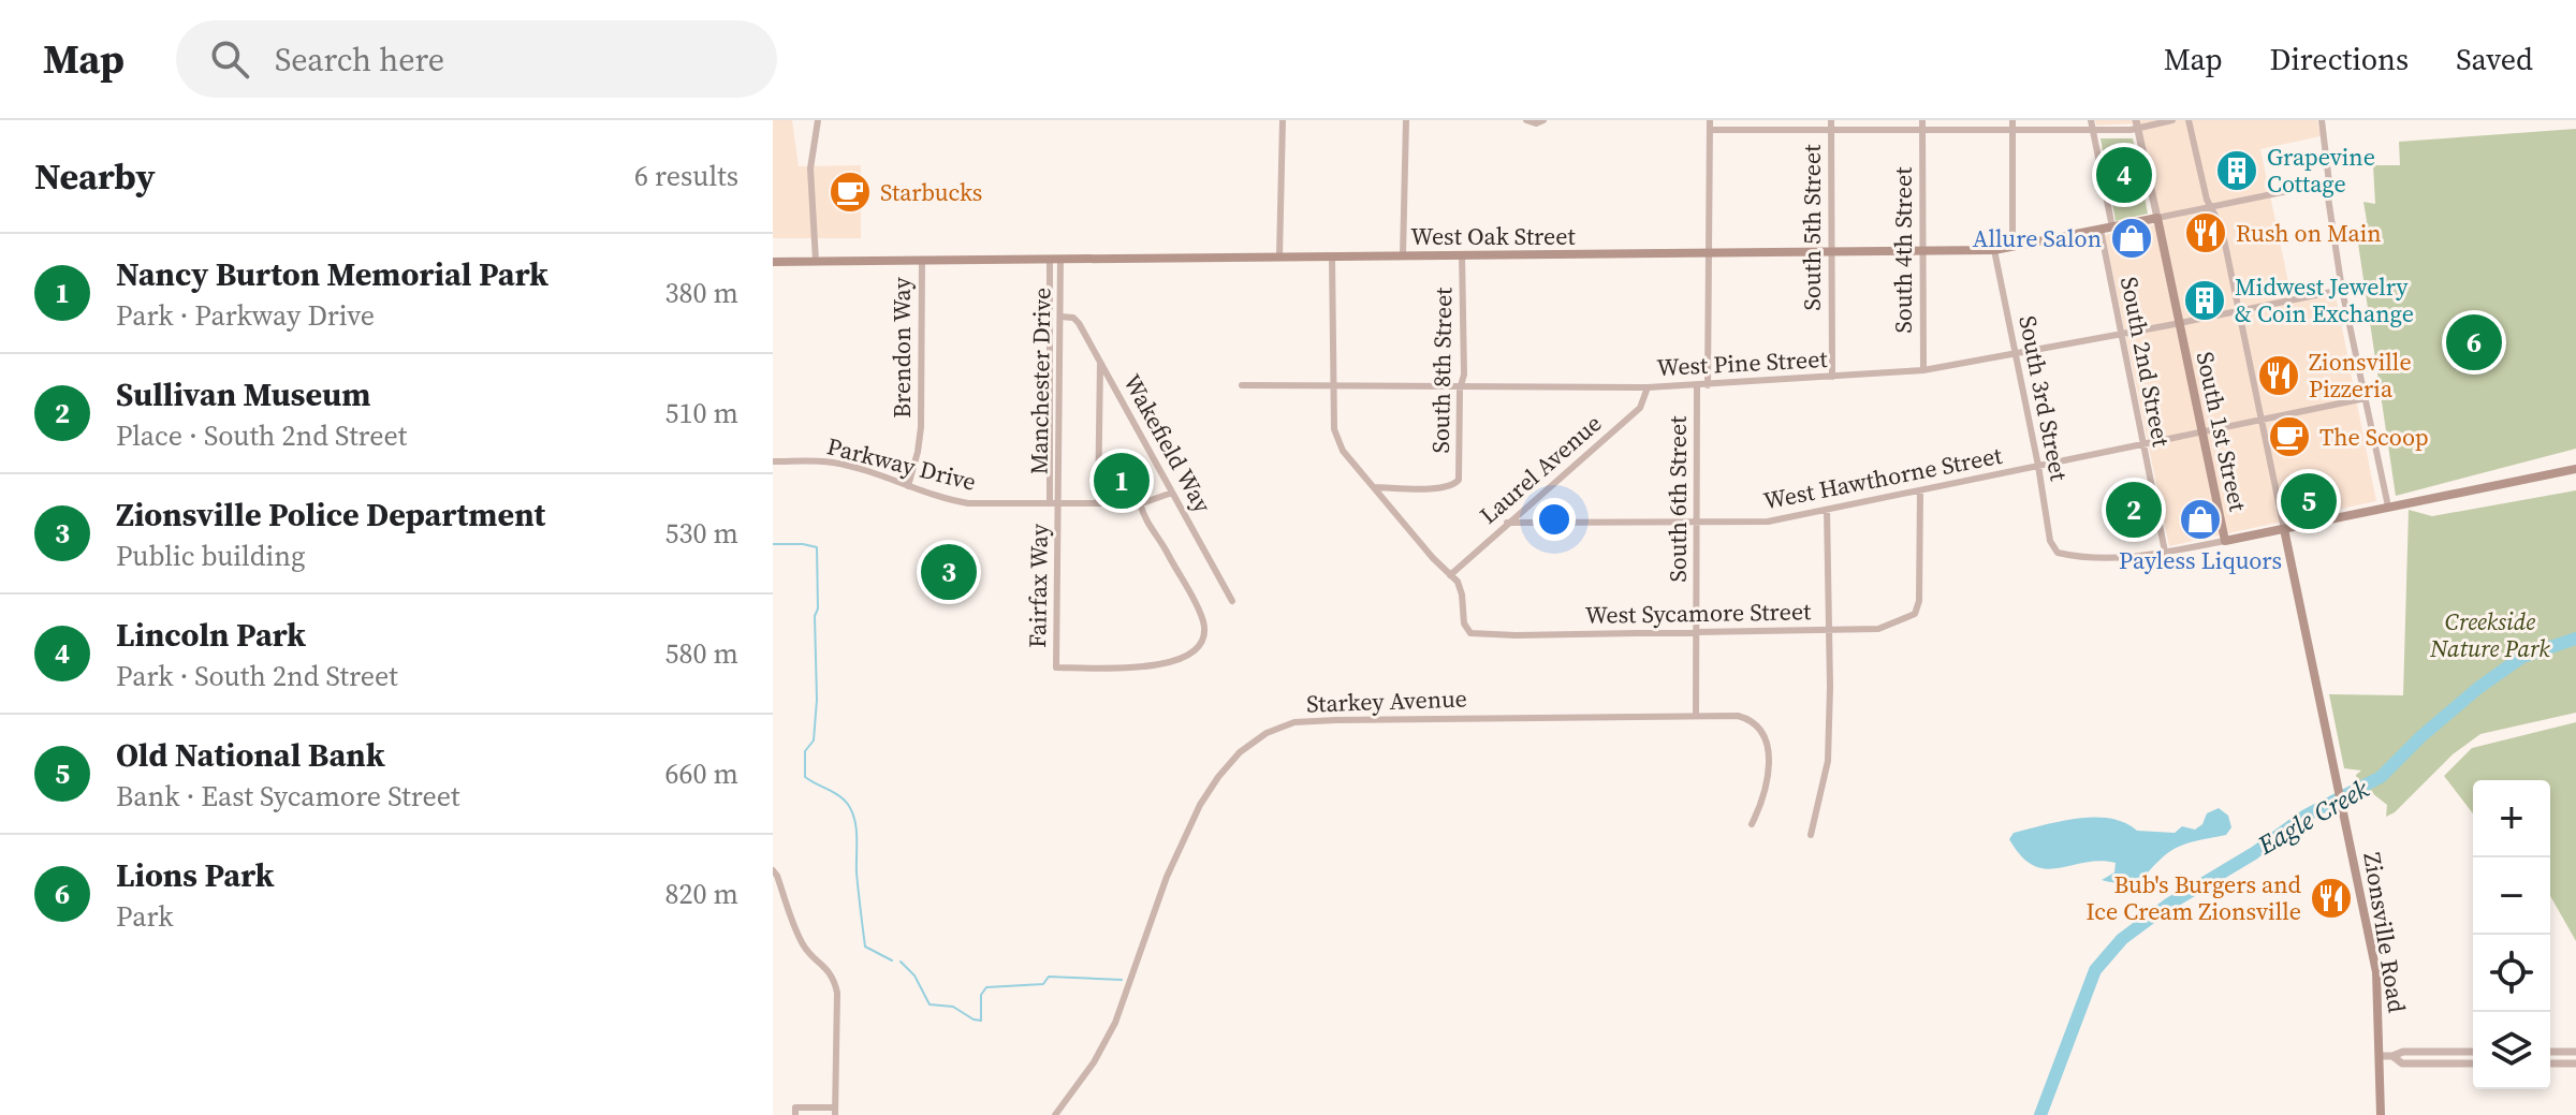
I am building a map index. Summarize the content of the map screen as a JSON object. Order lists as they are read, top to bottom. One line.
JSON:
{"streets":{"main road":["West Oak Street","South 1st Street","Zionsville Road"],"street":["South 5th Street","South 4th Street","Brendon Way","South 2nd Street","West Pine Street","South 8th Street","Manchester Drive","South 3rd Street","Wakefield Way","Parkway Drive","Laurel Avenue","West Hawthorne Street","South 6th Street","Fairfax Way","West Sycamore Street","Starkey Avenue"]},"crossings":[["South 5th Street","West Oak Street"],["South 5th Street","West Pine Street"],["West Oak Street","South 4th Street"],["West Oak Street","Brendon Way"],["West Oak Street","South 2nd Street"],["West Oak Street","South 8th Street"],["West Oak Street","Manchester Drive"],["West Oak Street","South 3rd Street"],["West Oak Street","South 1st Street"],["West Oak Street","South 6th Street"],["South 4th Street","West Pine Street"],["Brendon Way","Parkway Drive"],["South 2nd Street","West Pine Street"],["South 2nd Street","South 3rd Street"],["South 2nd Street","West Hawthorne Street"],["West Pine Street","South 8th Street"],["West Pine Street","South 3rd Street"],["West Pine Street","South 1st Street"],["West Pine Street","Laurel Avenue"],["West Pine Street","South 6th Street"],["Manchester Drive","Wakefield Way"],["Manchester Drive","Parkway Drive"],["Manchester Drive","Fairfax Way"],["South 3rd Street","West Hawthorne Street"],["South 1st Street","West Hawthorne Street"],["Wakefield Way","Parkway Drive"],["Parkway Drive","Fairfax Way"],["Laurel Avenue","West Hawthorne Street"],["Laurel Avenue","West Sycamore Street"],["West Hawthorne Street","South 6th Street"],["West Hawthorne Street","West Sycamore Street"],["South 6th Street","West Sycamore Street"],["South 6th Street","Starkey Avenue"]],"water":["Eagle Creek"],"parks":["Creekside Nature Park"],"places":{"building":["Grapevine Cottage","Midwest Jewelry & Coin Exchange"],"cafe":["Starbucks","The Scoop"],"restaurant":["Rush on Main","Zionsville Pizzeria","Bub's Burgers and Ice Cream Zionsville"],"shop":["Allure Salon","Payless Liquors"]},"page":{"header":"Map","search":"Search here","nav":["Map","Directions","Saved"],"heading":["Nearby","6 results"],"pins":["4","6","1","5","2","3"],"list":[{"mark":"1","name":"Nancy Burton Memorial Park","note":"Park · Parkway Drive","value":"380 m"},{"mark":"2","name":"Sullivan Museum","note":"Place · South 2nd Street","value":"510 m"},{"mark":"3","name":"Zionsville Police Department","note":"Public building","value":"530 m"},{"mark":"4","name":"Lincoln Park","note":"Park · South 2nd Street","value":"580 m"},{"mark":"5","name":"Old National Bank","note":"Bank · East Sycamore Street","value":"660 m"},{"mark":"6","name":"Lions Park","note":"Park","value":"820 m"}],"map_buttons":["+","−"]}}
